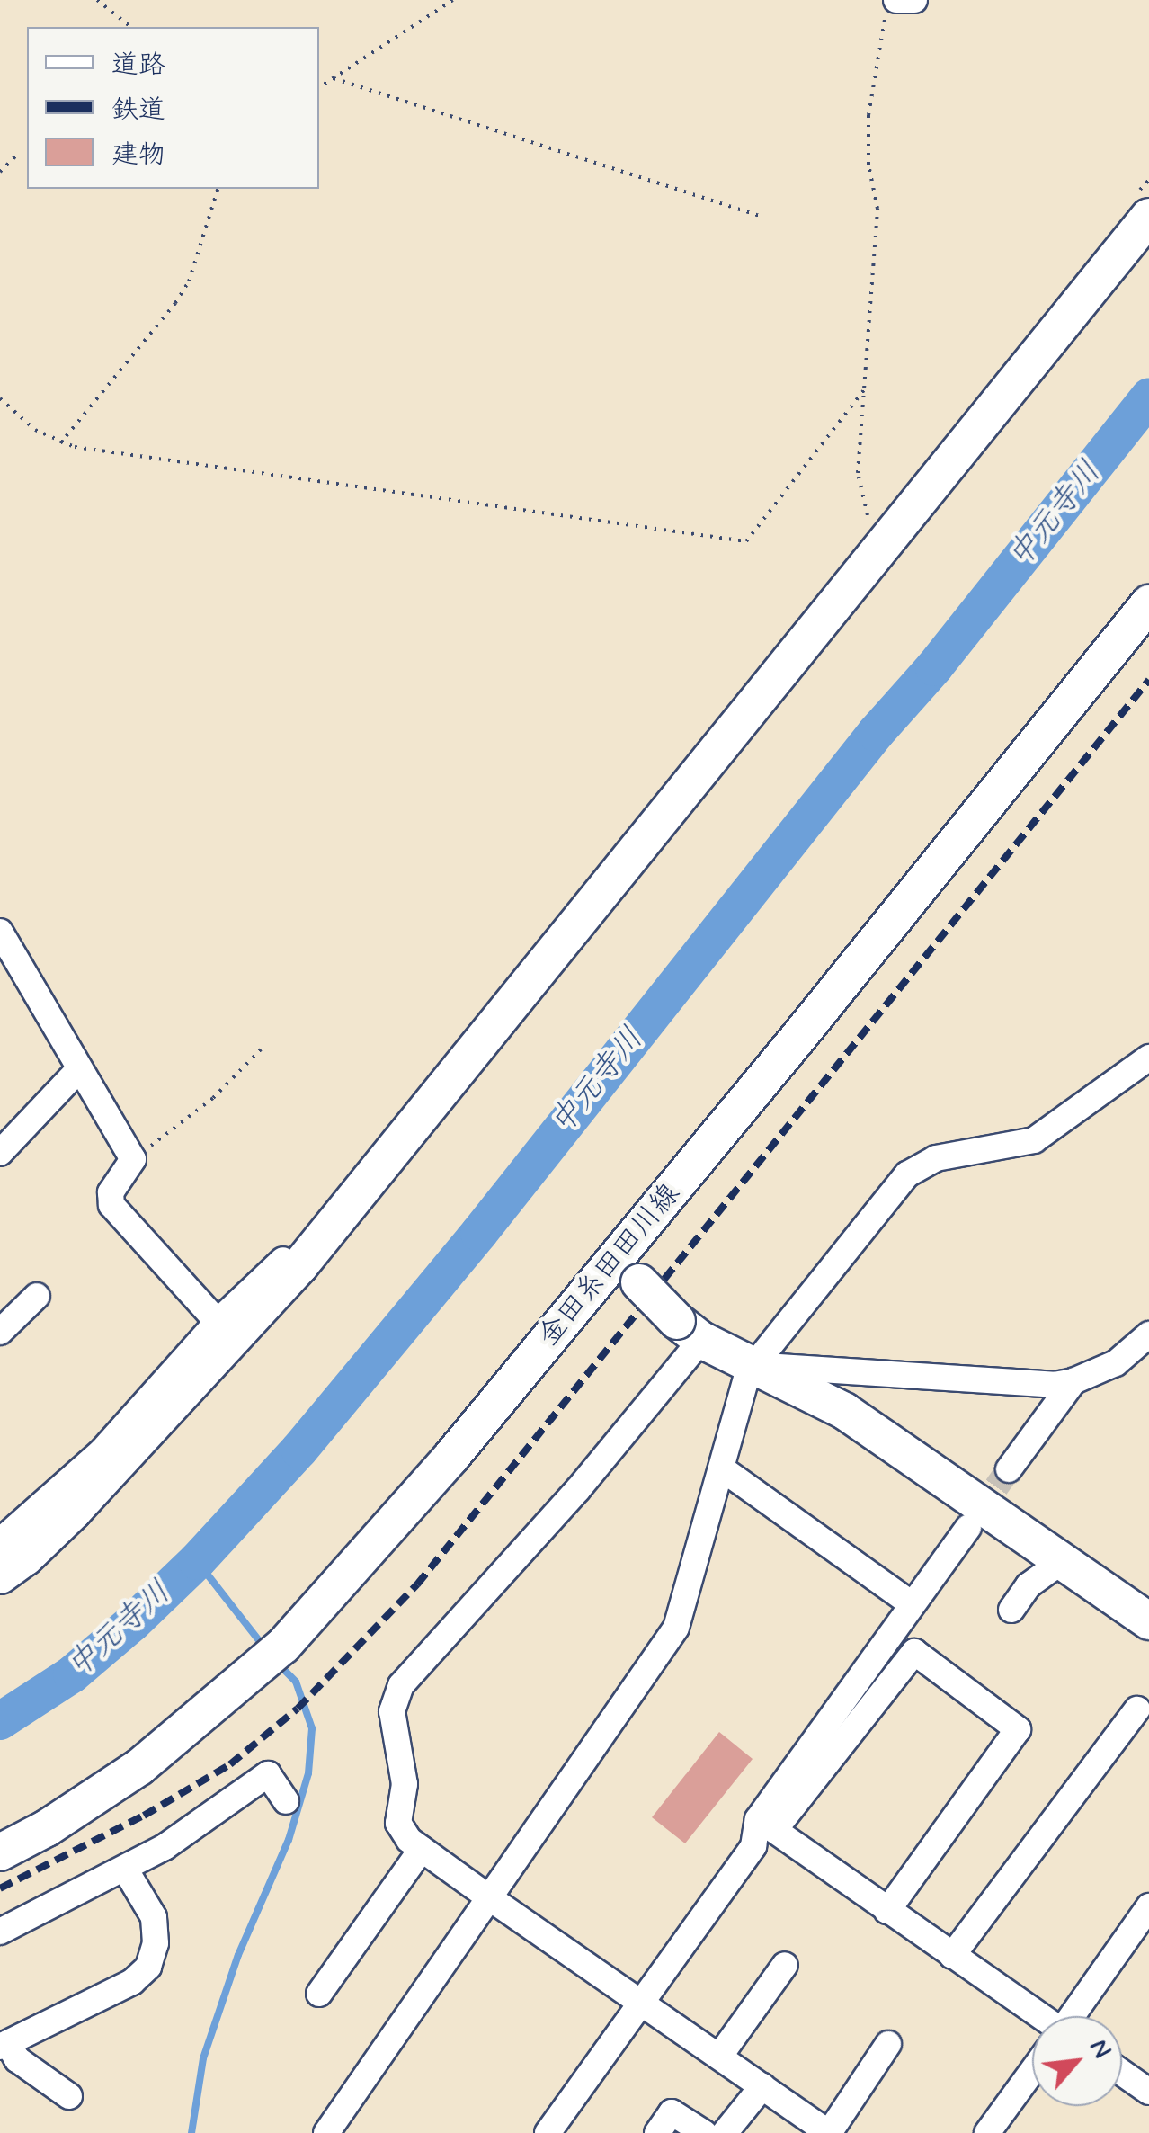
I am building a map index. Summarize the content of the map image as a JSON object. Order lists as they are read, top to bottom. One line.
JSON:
{"streets":{"street":["金田糸田田川線"]},"water":["中元寺川"],"legend":["道路","鉄道","建物"],"north":"top right"}
